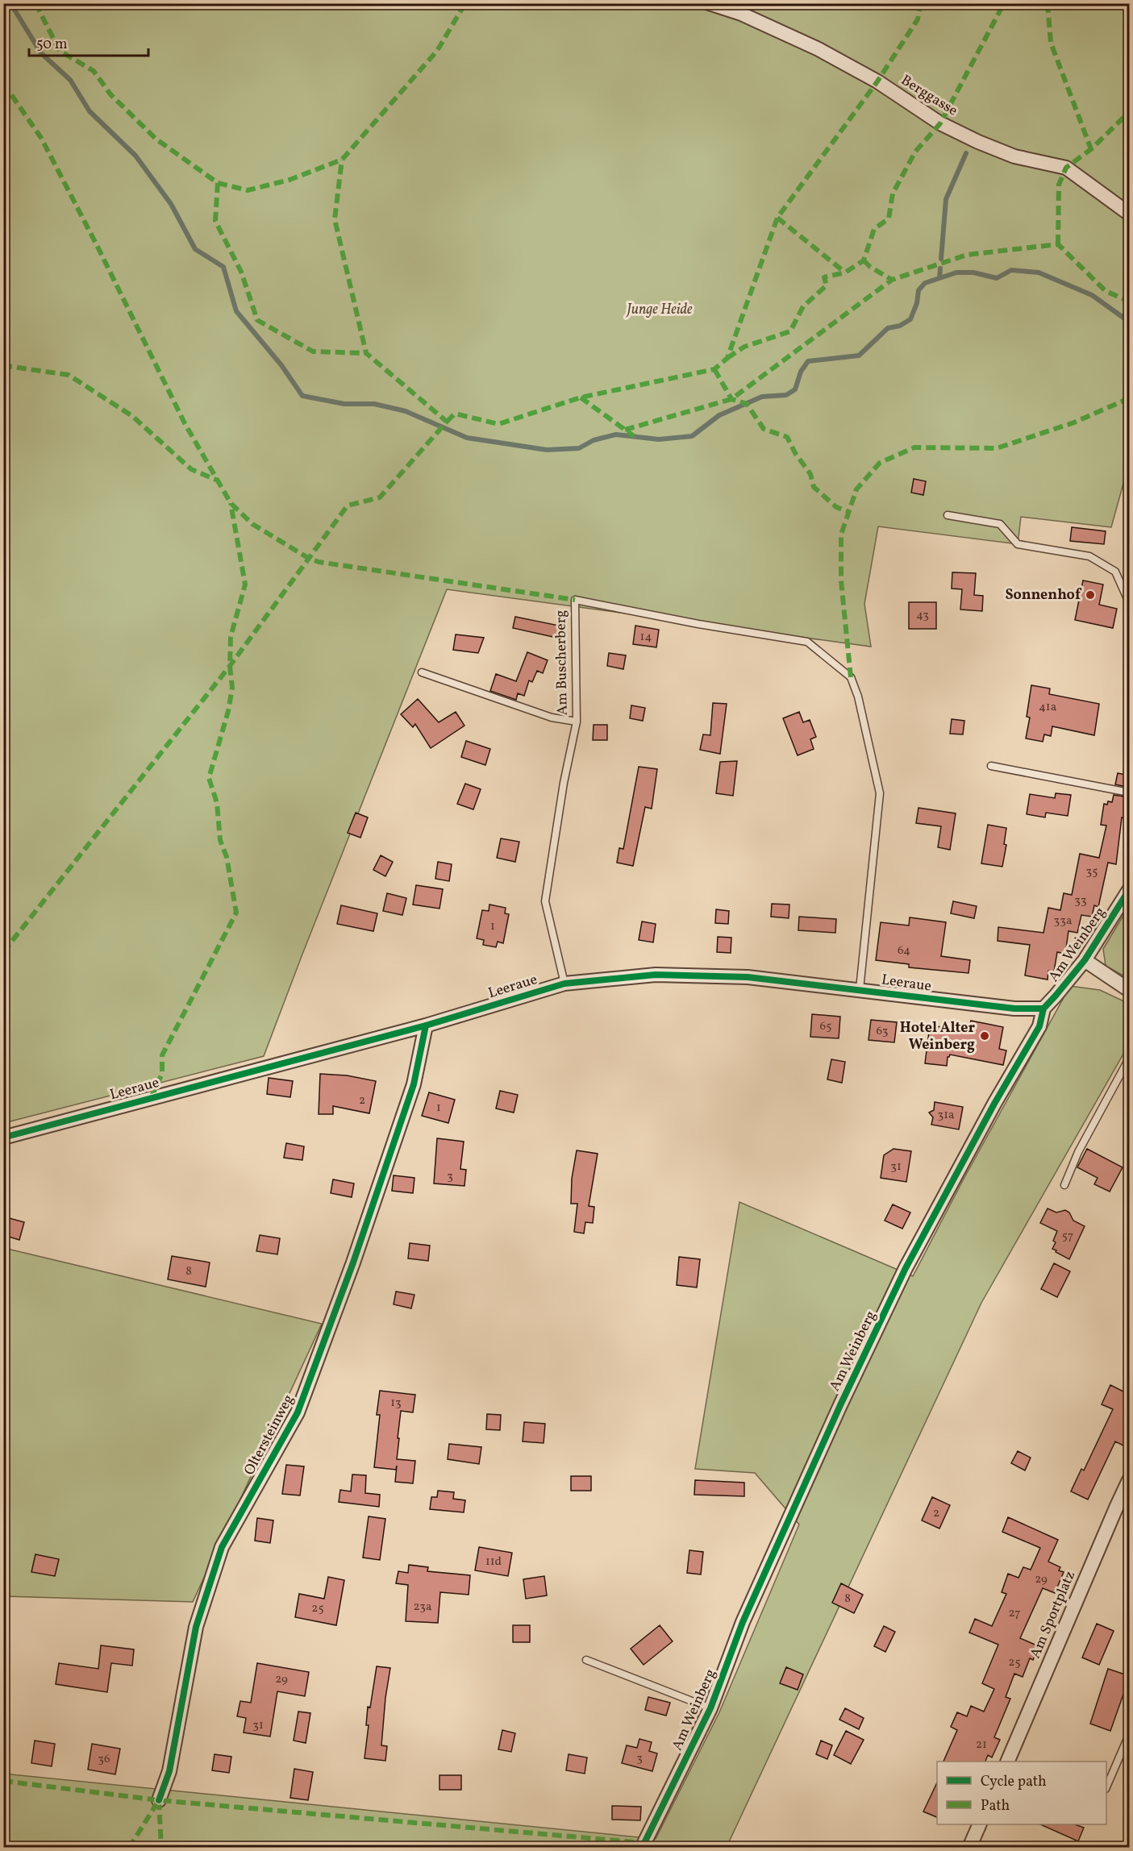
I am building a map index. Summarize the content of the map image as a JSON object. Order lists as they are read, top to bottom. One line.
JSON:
{"streets":{"street":["Berggasse","Am Weinberg","Leeraue","Oltersteinweg","Am Sportplatz"],"lane":["Am Buscherberg"]},"crossings":[["Am Buscherberg","Leeraue"],["Am Weinberg","Leeraue"],["Leeraue","Oltersteinweg"]],"parks":["Junge Heide"],"places":["Sonnenhof","Hotel Alter Weinberg"],"house_numbers":["43","14","41a","35","33","33a","1","64","65","63","2","1","31a","31","3","57","8","13","2","11d","29","8","23a","25","27","25","29","31","21","3","36"],"legend":["Cycle path","Path"],"scale_bar":"50 m"}
